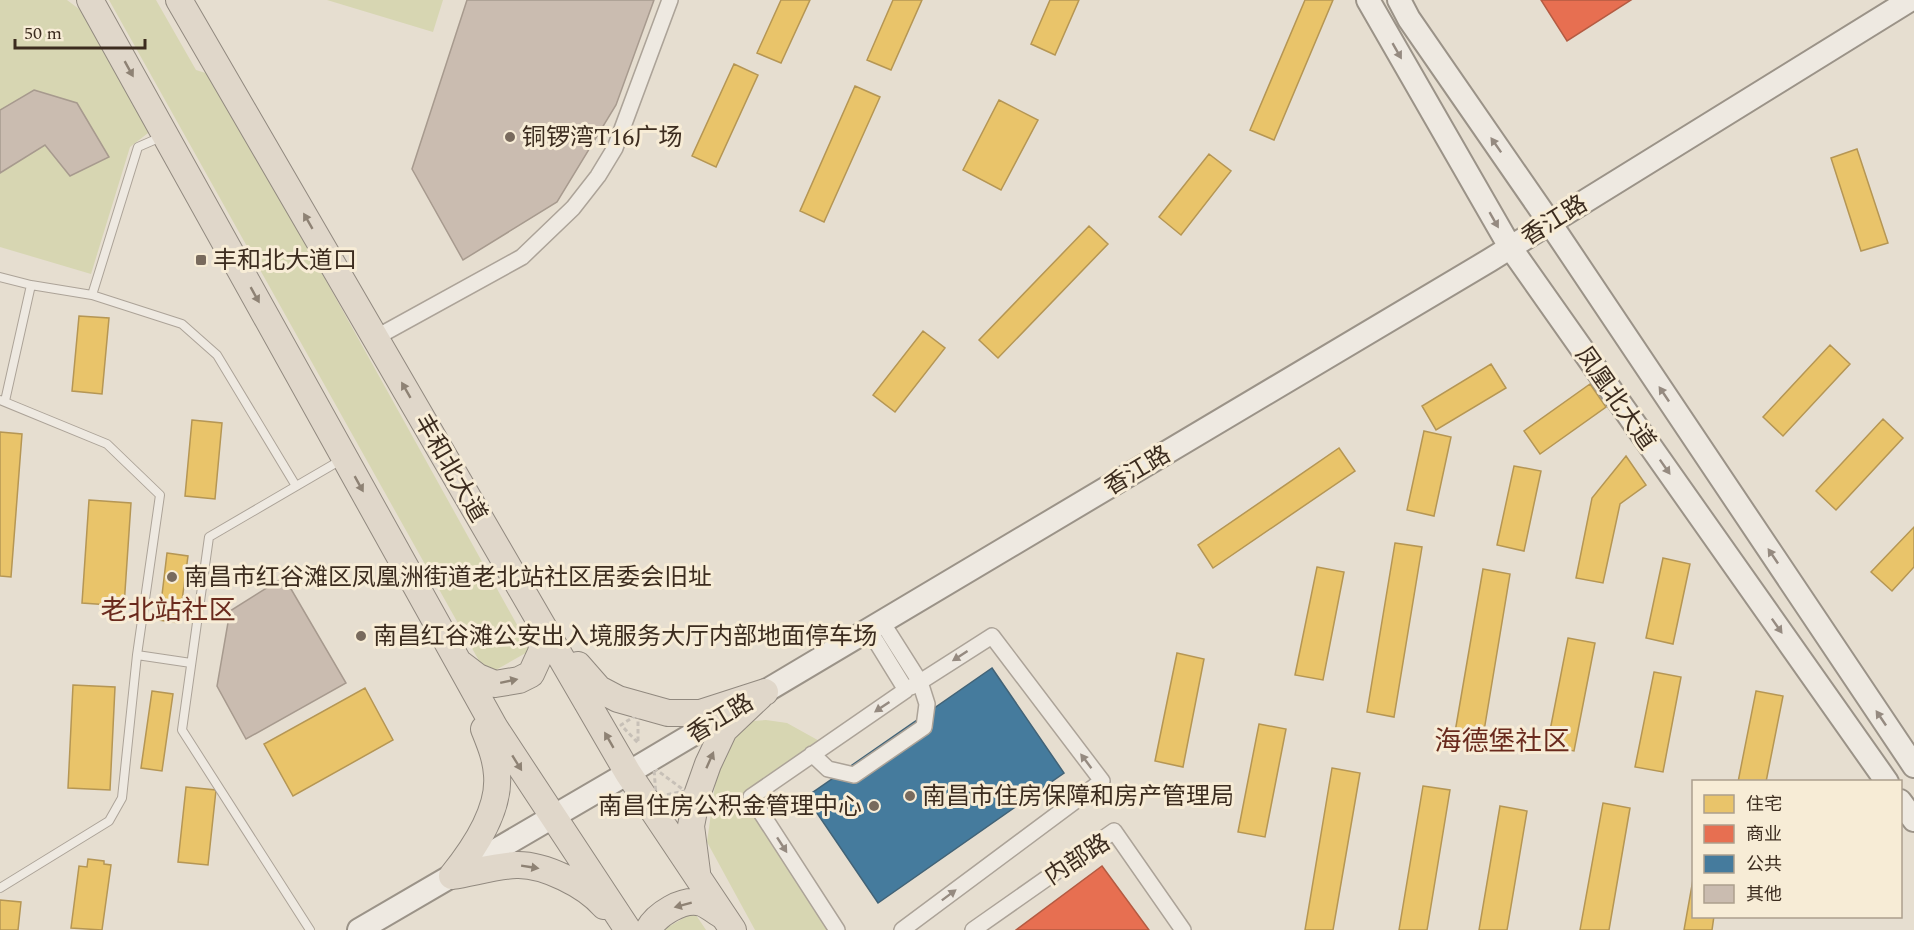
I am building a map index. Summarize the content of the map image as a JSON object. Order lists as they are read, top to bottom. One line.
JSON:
{"streets":{"highway":["丰和北大道"],"main road":["香江路","凤凰北大道"],"street":["内部路"]},"crossings":[["香江路","凤凰北大道"],["香江路","丰和北大道"]],"districts":["老北站社区","海德堡社区"],"places":{"other":["铜锣湾T16广场","南昌市红谷滩区凤凰洲街道老北站社区居委会旧址","南昌红谷滩公安出入境服务大厅内部地面停车场","南昌市住房保障和房产管理局","南昌住房公积金管理中心"],"transit":["丰和北大道口"]},"legend":["住宅","商业","公共","其他"],"scale_bar":"50 m"}
